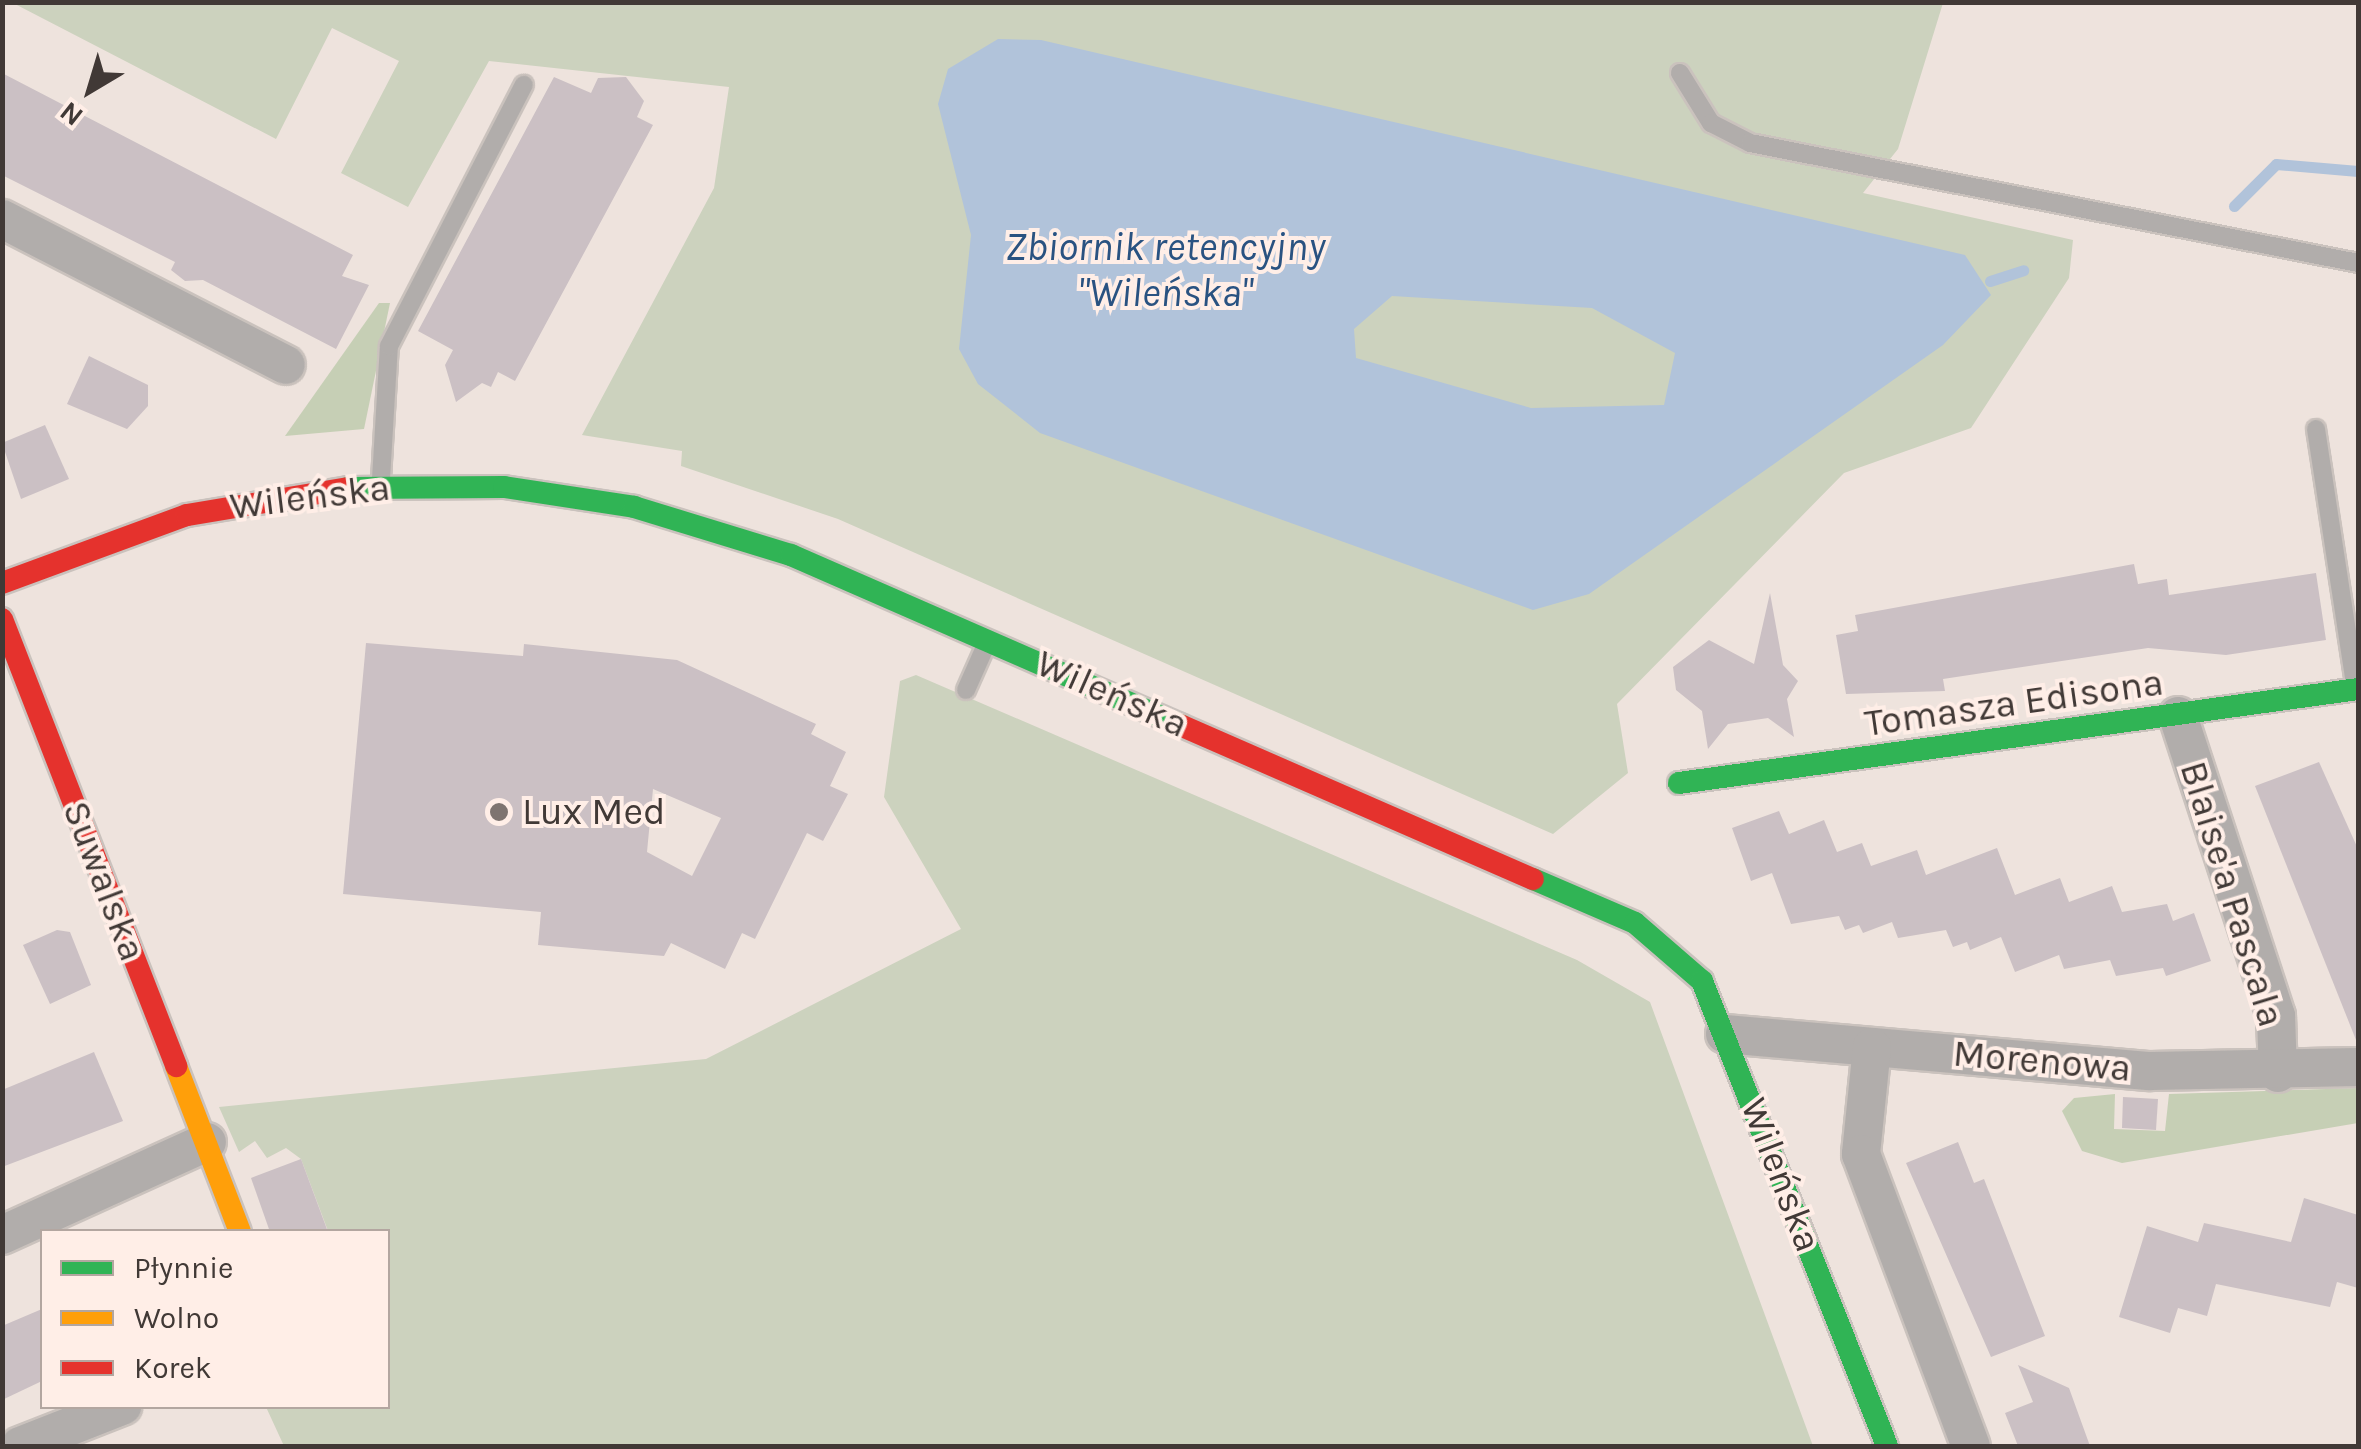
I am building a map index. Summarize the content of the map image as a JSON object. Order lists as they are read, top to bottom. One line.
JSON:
{"streets":{"street":["Wileńska","Tomasza Edisona","Suwalska","Blaise'a Pascala","Morenowa"]},"crossings":[["Wileńska","Morenowa"],["Tomasza Edisona","Blaise'a Pascala"],["Blaise'a Pascala","Morenowa"]],"water":["Zbiornik retencyjny \"Wileńska\""],"places":["Lux Med"],"legend":["Płynnie","Wolno","Korek"],"north":"bottom left"}
